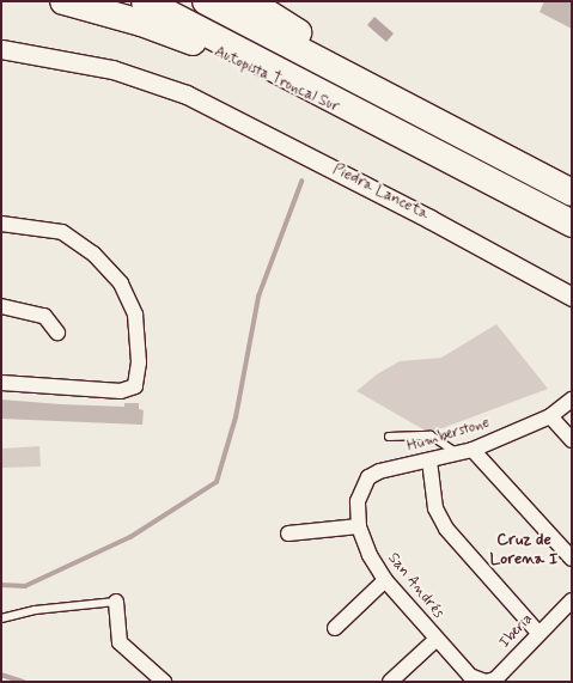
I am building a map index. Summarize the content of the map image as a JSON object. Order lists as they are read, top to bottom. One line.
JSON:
{"streets":{"highway":["Autopista Troncal Sur"],"street":["Piedra Lanceta","Humberstone","San Andrés","Iberia"]},"crossings":[["Humberstone","San Andrés"],["San Andrés","Iberia"]],"districts":["Cruz de Lorena I"]}
